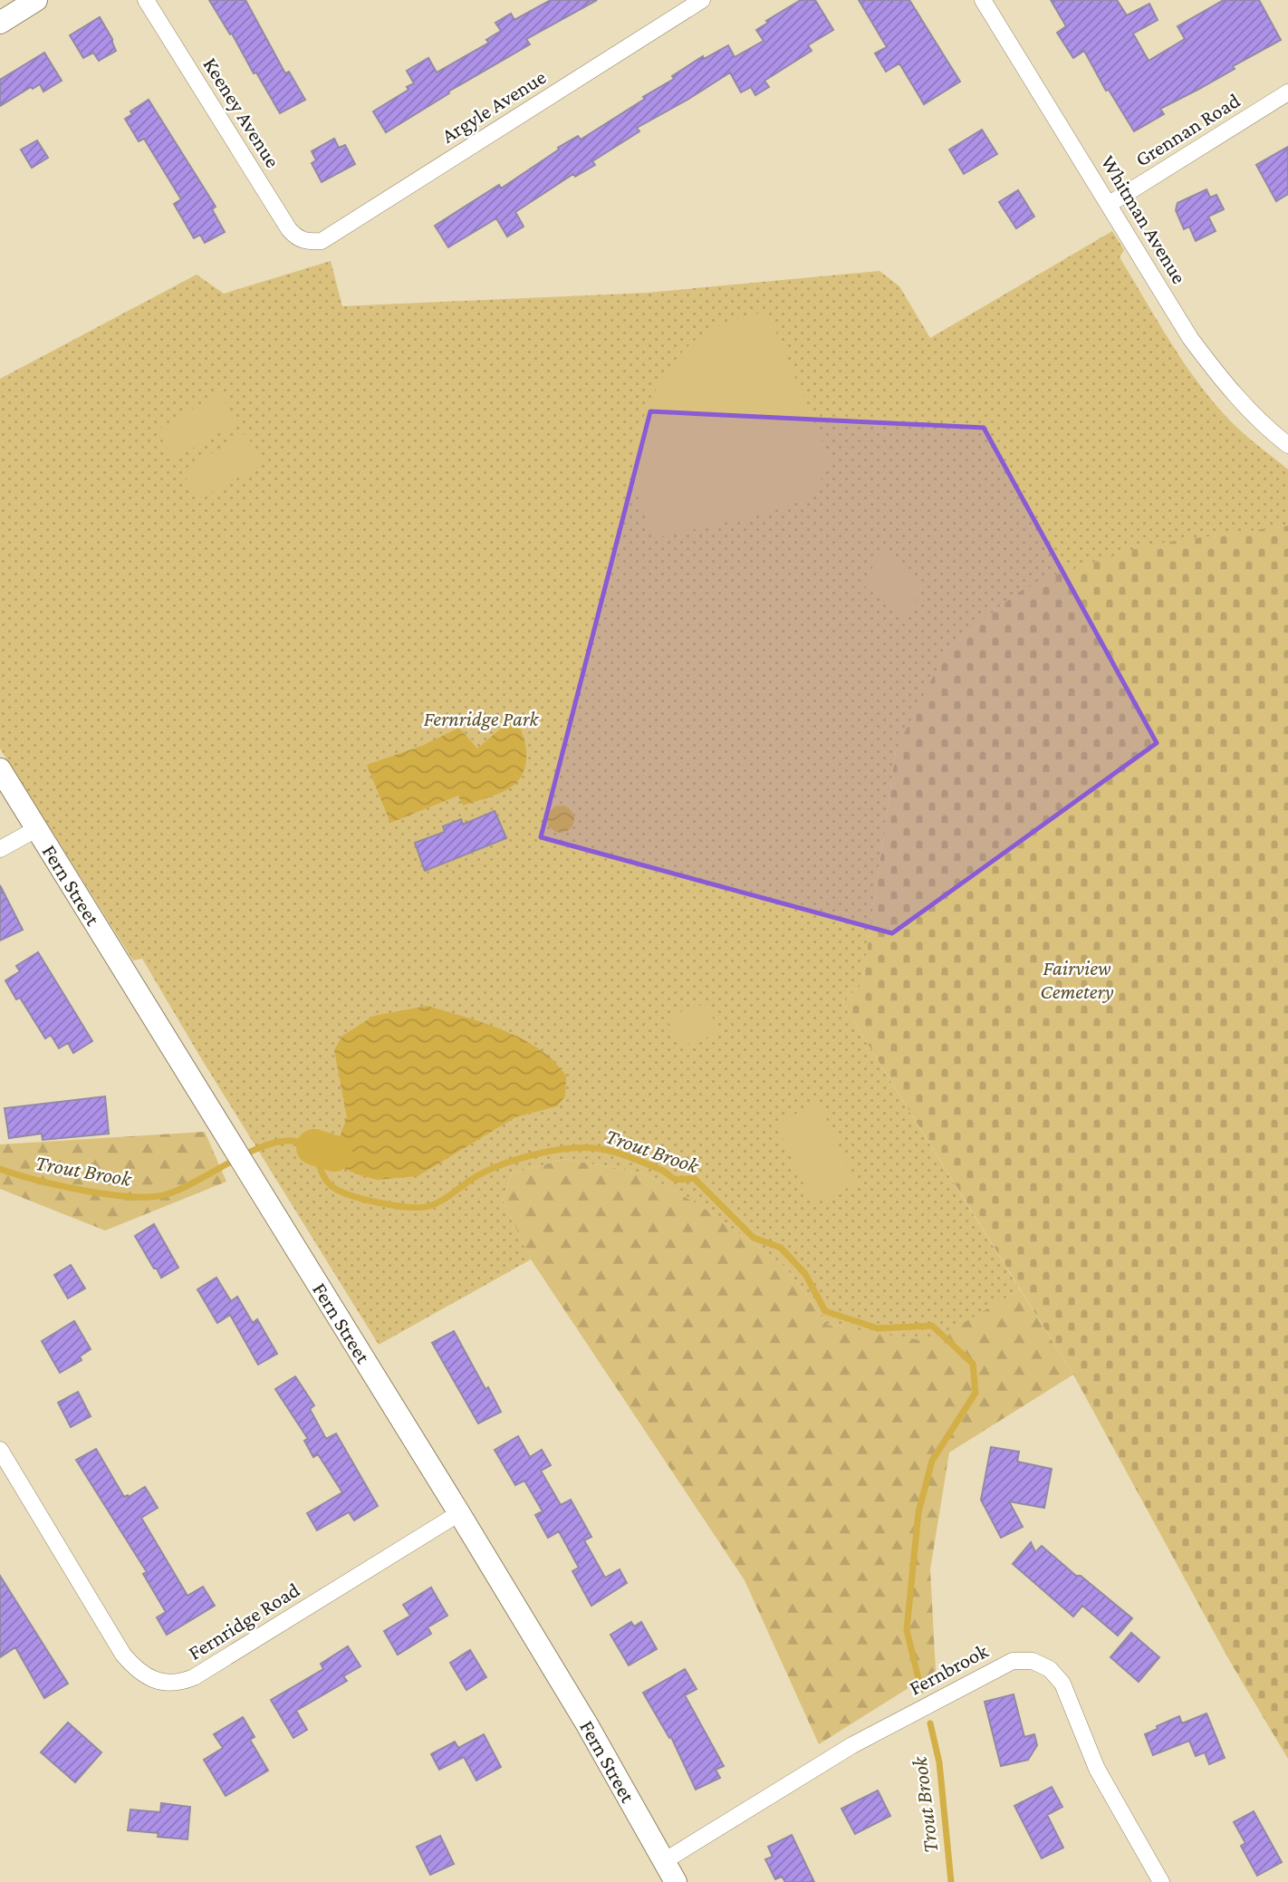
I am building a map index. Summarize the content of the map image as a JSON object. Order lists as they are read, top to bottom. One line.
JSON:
{"streets":{"street":["Argyle Avenue","Keeney Avenue","Grennan Road","Whitman Avenue","Fern Street","Fernridge Road","Fernbrook"]},"crossings":[["Argyle Avenue","Keeney Avenue"],["Grennan Road","Whitman Avenue"],["Fern Street","Fernridge Road"],["Fern Street","Fernbrook"]],"water":["Trout Brook"],"parks":["Fernridge Park","Fairview Cemetery"]}
